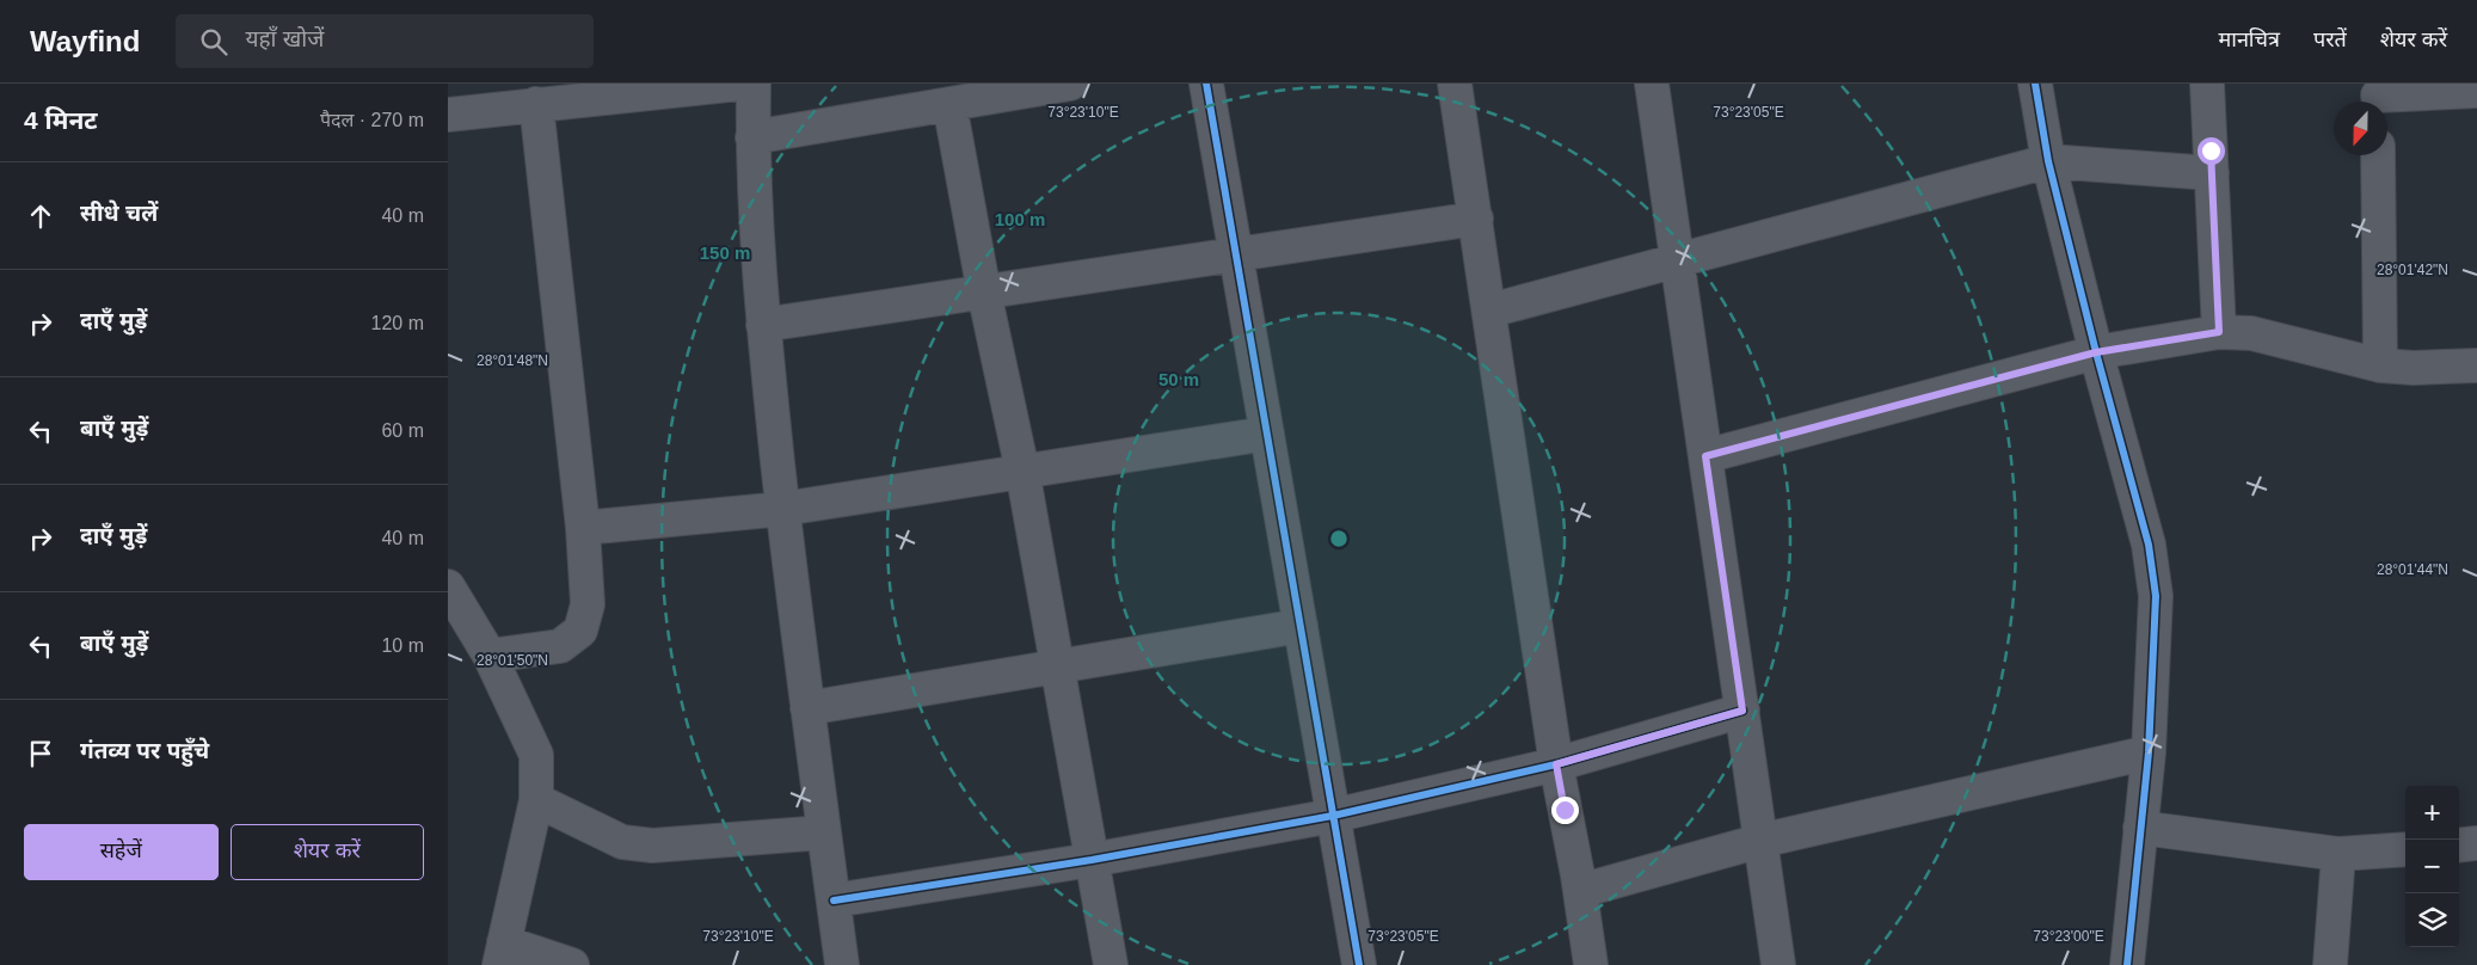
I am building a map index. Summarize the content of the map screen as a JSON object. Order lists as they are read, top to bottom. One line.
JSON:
{"north":"bottom","page":{"header":"Wayfind","search":"यहाँ खोजें","nav":["मानचित्र","परतें","शेयर करें"],"heading":["4 मिनट","पैदल · 270 m"],"list":[["सीधे चलें","40 m"],["दाएँ मुड़ें","120 m"],["बाएँ मुड़ें","60 m"],["दाएँ मुड़ें","40 m"],["बाएँ मुड़ें","10 m"],"गंतव्य पर पहुँचे"],"map_buttons":["+","−"],"buttons":["सहेजें","शेयर करें"]},"coordinates":["73°23'10\"E","73°23'05\"E","28°01'42\"N","28°01'48\"N","28°01'44\"N","28°01'50\"N","73°23'00\"E"],"rings":["100 m","150 m","50 m"]}
